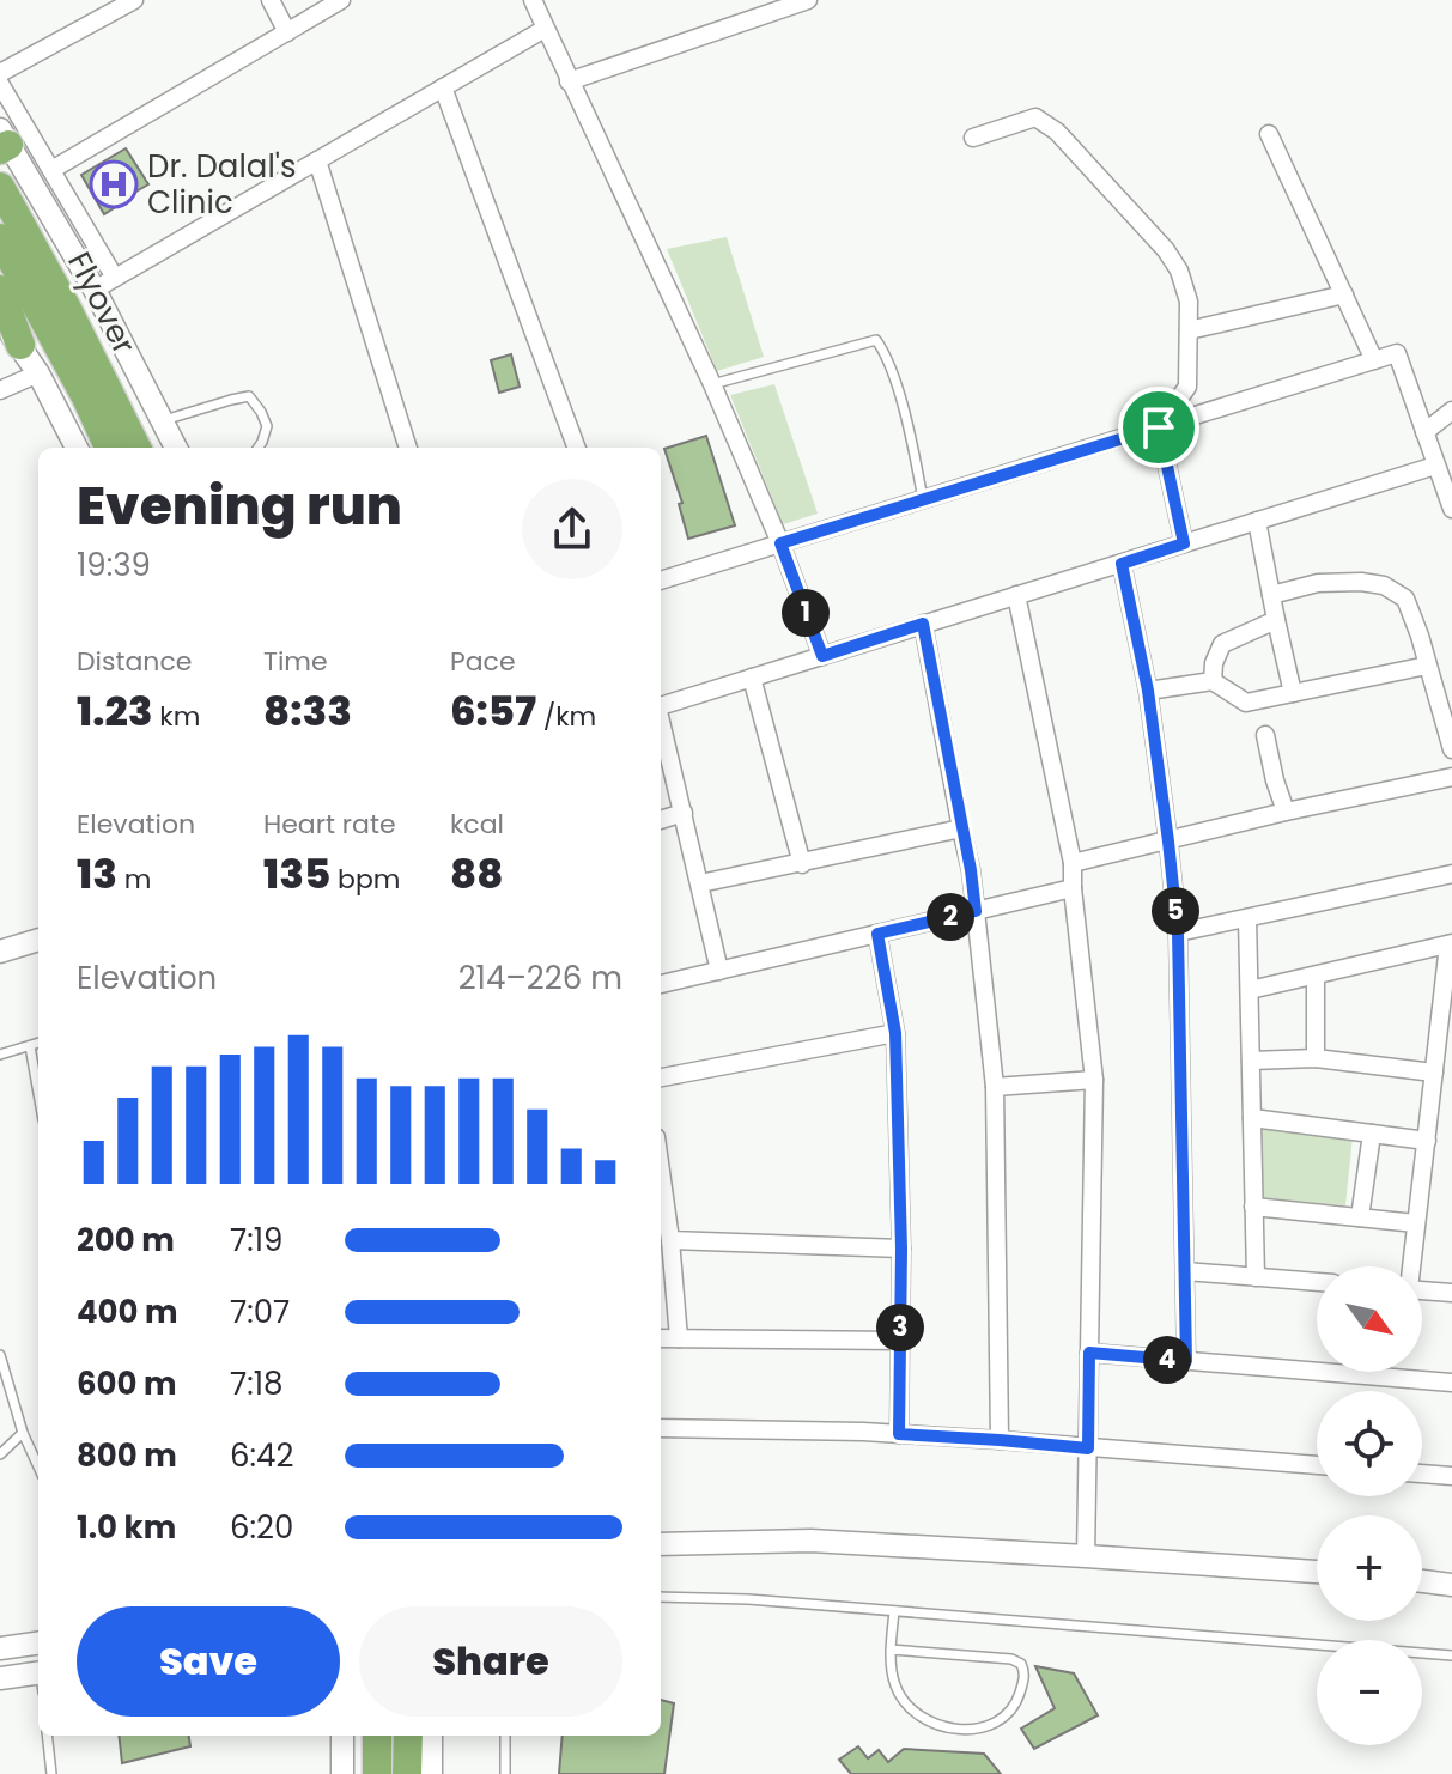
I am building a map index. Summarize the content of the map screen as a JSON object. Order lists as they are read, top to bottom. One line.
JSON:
{"streets":{"highway":["Flyover"]},"places":{"hospital":["Dr. Dalal's Clinic"]},"north":"bottom right","page":{"heading":["Evening run","19:39"],"pins":["1","5","2","3","4"],"stats":[["Distance","1.23 km"],["Time","8:33"],["Pace","6:57 /km"],["Elevation","13 m"],["Heart rate","135 bpm"],["kcal","88"]],"chart":["Elevation","214–226 m"],"list":[{"name":"200 m","note":"7:19"},{"name":"400 m","note":"7:07"},{"name":"600 m","note":"7:18"},{"name":"800 m","note":"6:42"},{"name":"1.0 km","note":"6:20"}],"map_buttons":["+","−"],"buttons":["Save","Share"]}}
